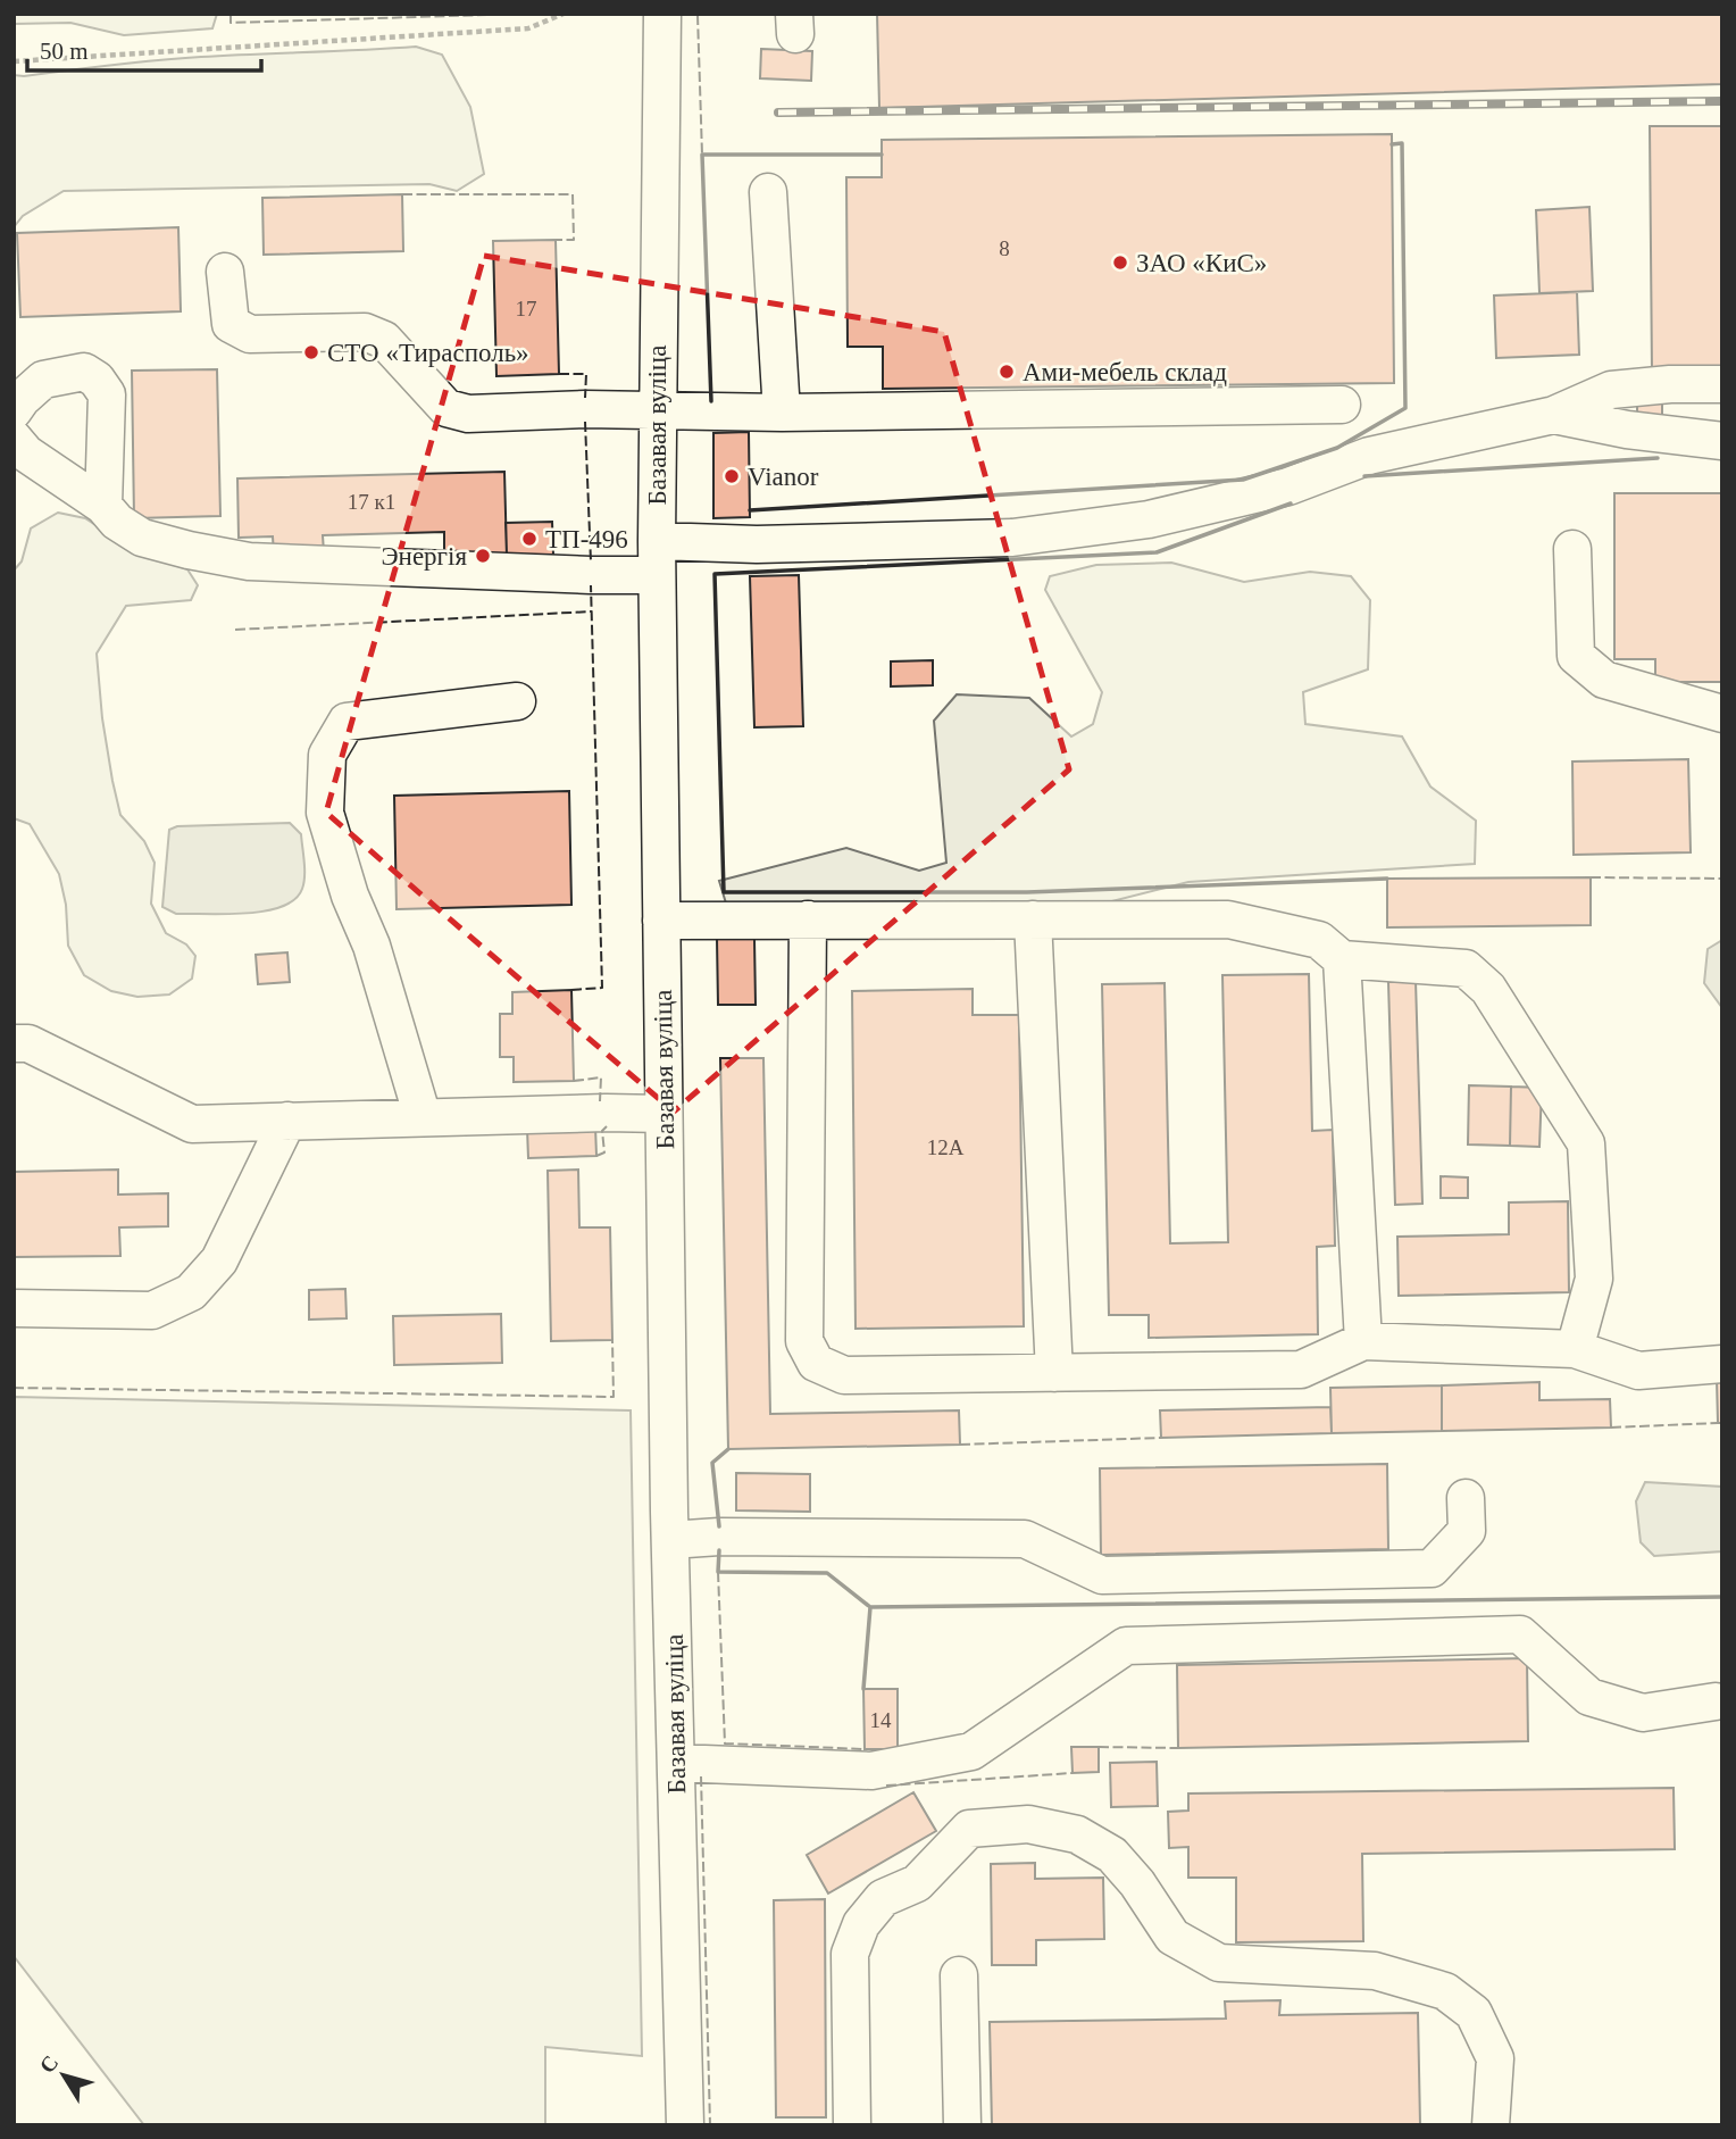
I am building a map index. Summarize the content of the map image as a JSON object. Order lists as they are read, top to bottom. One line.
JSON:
{"streets":{"street":["Базавая вуліца"]},"places":["ЗАО «КиС»","СТО «Тирасполь»","Ами-мебель склад","Vianor","ТП-496","Энергія"],"house_numbers":["8","17","17 к1","12А","14"],"scale_bar":"50 m","north":"top left"}
